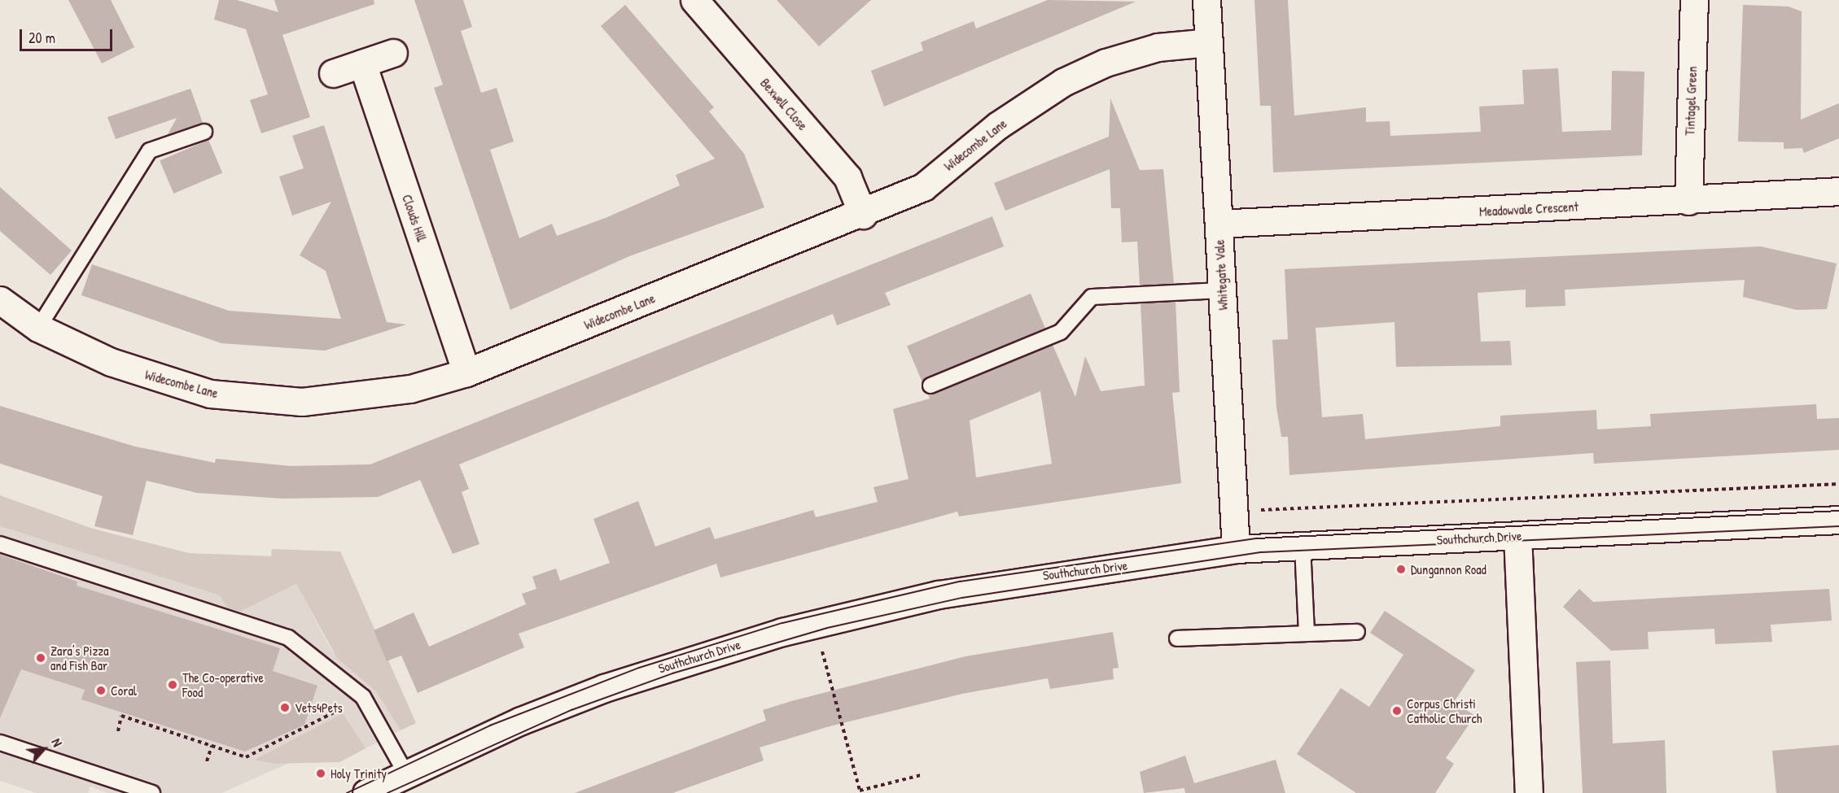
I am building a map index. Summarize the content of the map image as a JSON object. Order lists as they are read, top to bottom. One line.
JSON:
{"streets":{"street":["Tintagel Green","Bexwell Close","Widecombe Lane","Meadowvale Crescent","Clouds Hill","Whitegate Vale","Southchurch Drive"]},"crossings":[["Tintagel Green","Meadowvale Crescent"],["Bexwell Close","Widecombe Lane"],["Widecombe Lane","Clouds Hill"],["Widecombe Lane","Whitegate Vale"],["Meadowvale Crescent","Whitegate Vale"],["Whitegate Vale","Southchurch Drive"]],"places":["Dungannon Road","Zara’s Pizza and Fish Bar","The Co-operative Food","Coral","Vets4Pets","Corpus Christi Catholic Church","Holy Trinity"],"scale_bar":"20 m","north":"top right"}
